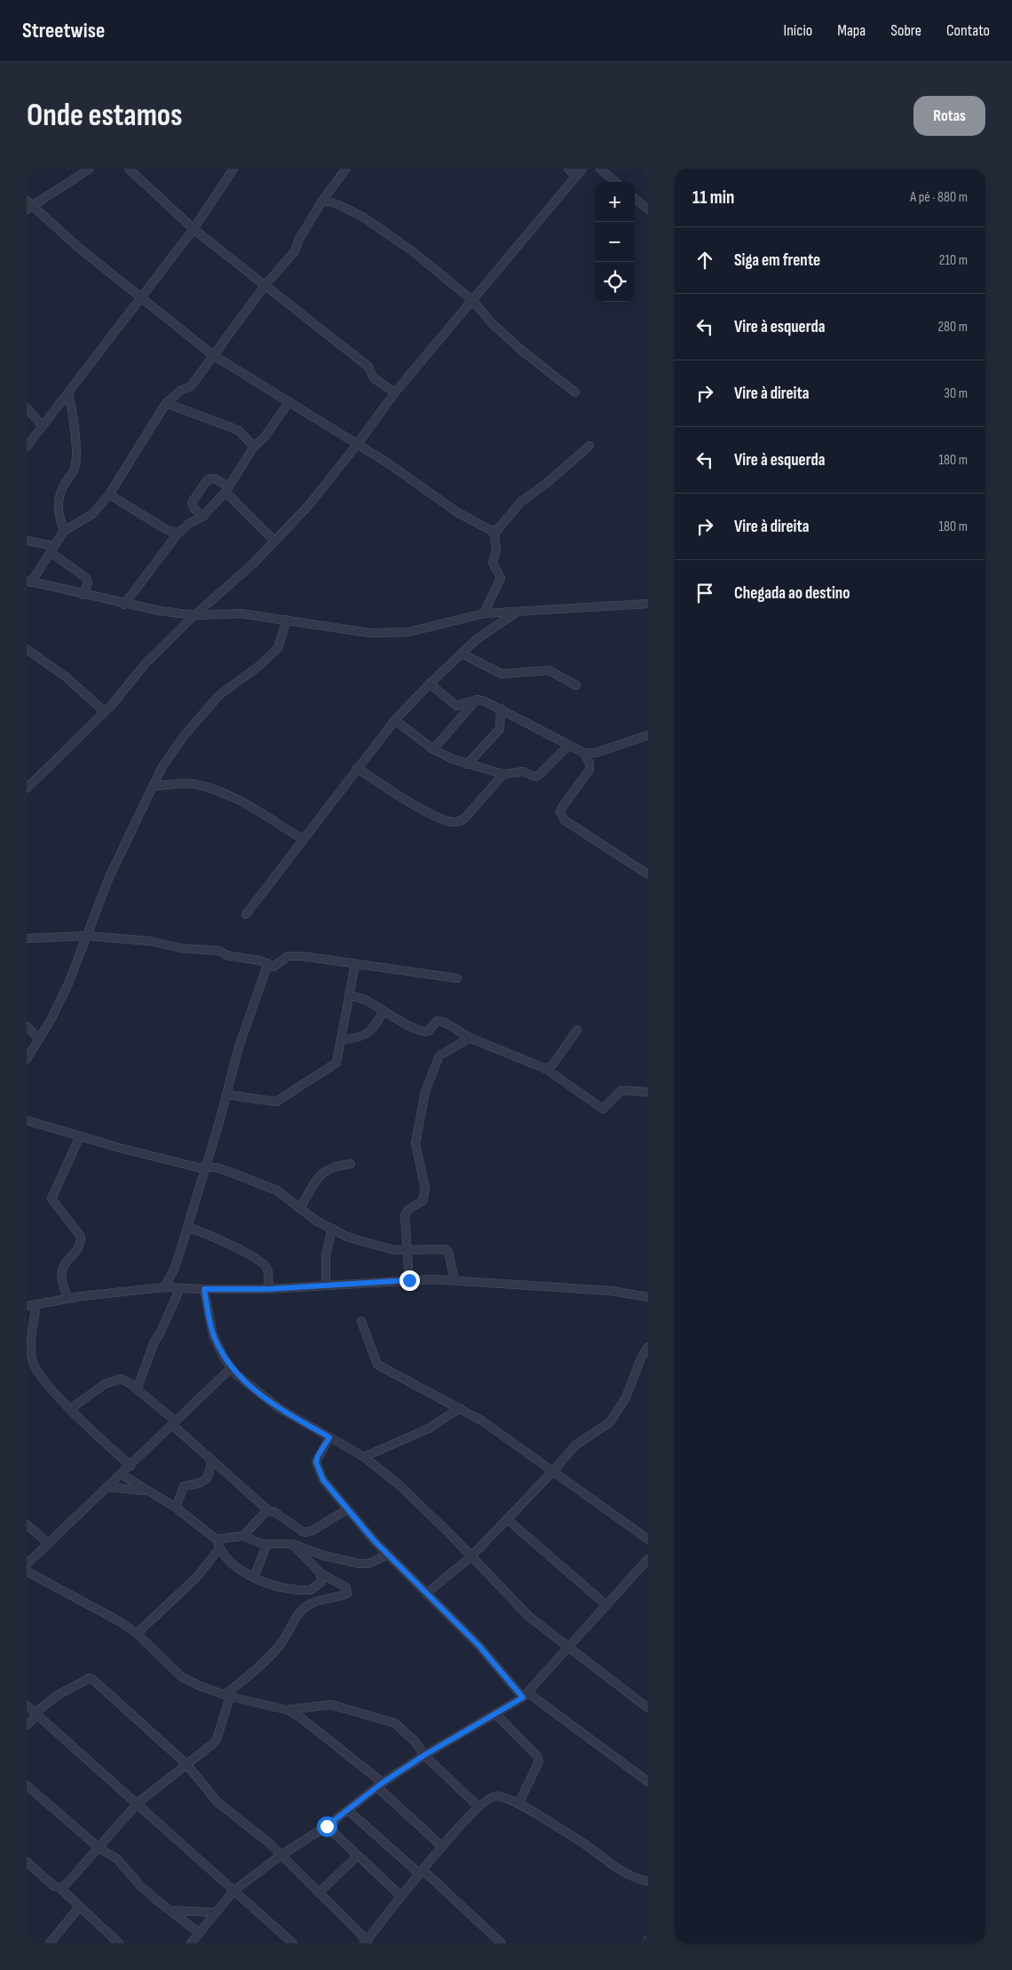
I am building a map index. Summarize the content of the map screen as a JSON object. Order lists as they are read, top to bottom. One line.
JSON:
{"page":{"header":"Streetwise","nav":["Início","Mapa","Sobre","Contato"],"buttons":"Rotas","title":"Onde estamos","heading":["11 min","A pé · 880 m"],"map_buttons":["+","−"],"list":[["Siga em frente","210 m"],["Vire à esquerda","280 m"],["Vire à direita","30 m"],["Vire à esquerda","180 m"],["Vire à direita","180 m"],"Chegada ao destino"]}}
